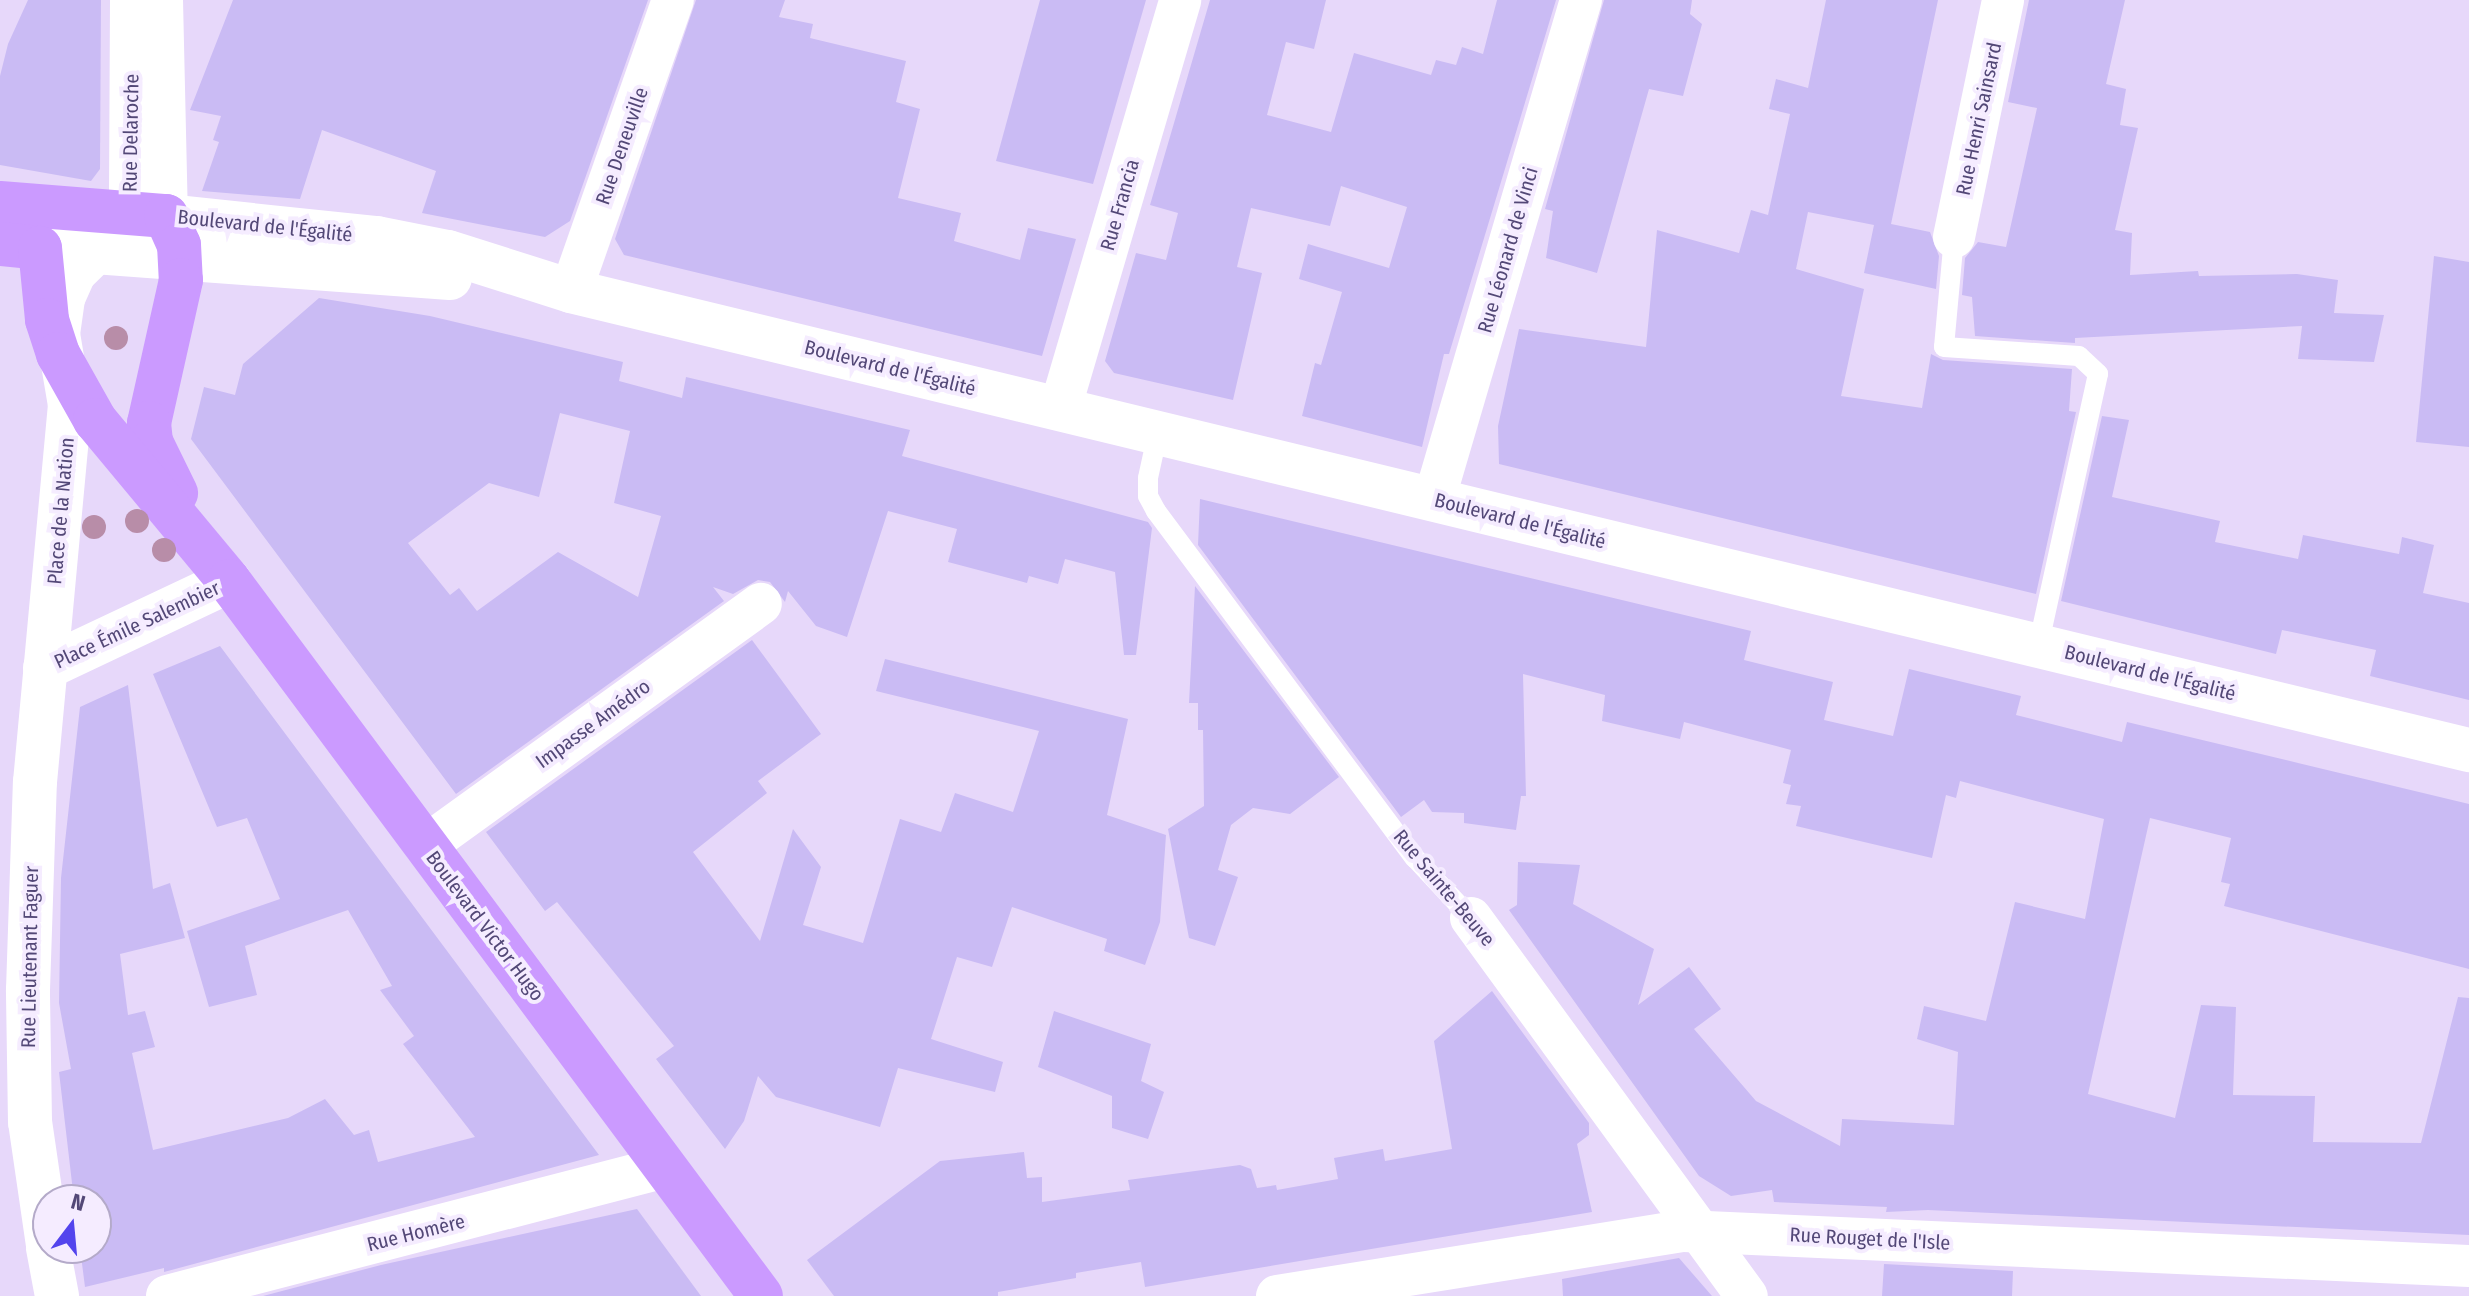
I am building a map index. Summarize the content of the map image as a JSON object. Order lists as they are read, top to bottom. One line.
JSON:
{"streets":{"main road":["Rue Delaroche","Boulevard de l'Égalité","Place de la Nation","Place Émile Salembier","Boulevard Victor Hugo","Rue Lieutenant Faguer"],"street":["Rue Henri Sainsard","Rue Deneuville","Rue Francia","Rue Léonard de Vinci","Impasse Amédro","Rue Sainte-Beuve","Rue Homère","Rue Rouget de l'Isle"]},"crossings":[["Rue Delaroche","Boulevard de l'Égalité"],["Rue Delaroche","Place de la Nation"],["Rue Delaroche","Boulevard Victor Hugo"],["Rue Deneuville","Boulevard de l'Égalité"],["Rue Francia","Boulevard de l'Égalité"],["Boulevard de l'Égalité","Rue Léonard de Vinci"],["Boulevard de l'Égalité","Place de la Nation"],["Boulevard de l'Égalité","Rue Sainte-Beuve"],["Boulevard de l'Égalité","Boulevard Victor Hugo"],["Place de la Nation","Place Émile Salembier"],["Place de la Nation","Boulevard Victor Hugo"],["Place de la Nation","Rue Lieutenant Faguer"],["Place Émile Salembier","Boulevard Victor Hugo"],["Place Émile Salembier","Rue Lieutenant Faguer"],["Impasse Amédro","Boulevard Victor Hugo"],["Rue Sainte-Beuve","Rue Rouget de l'Isle"],["Boulevard Victor Hugo","Rue Homère"]],"north":"top"}
